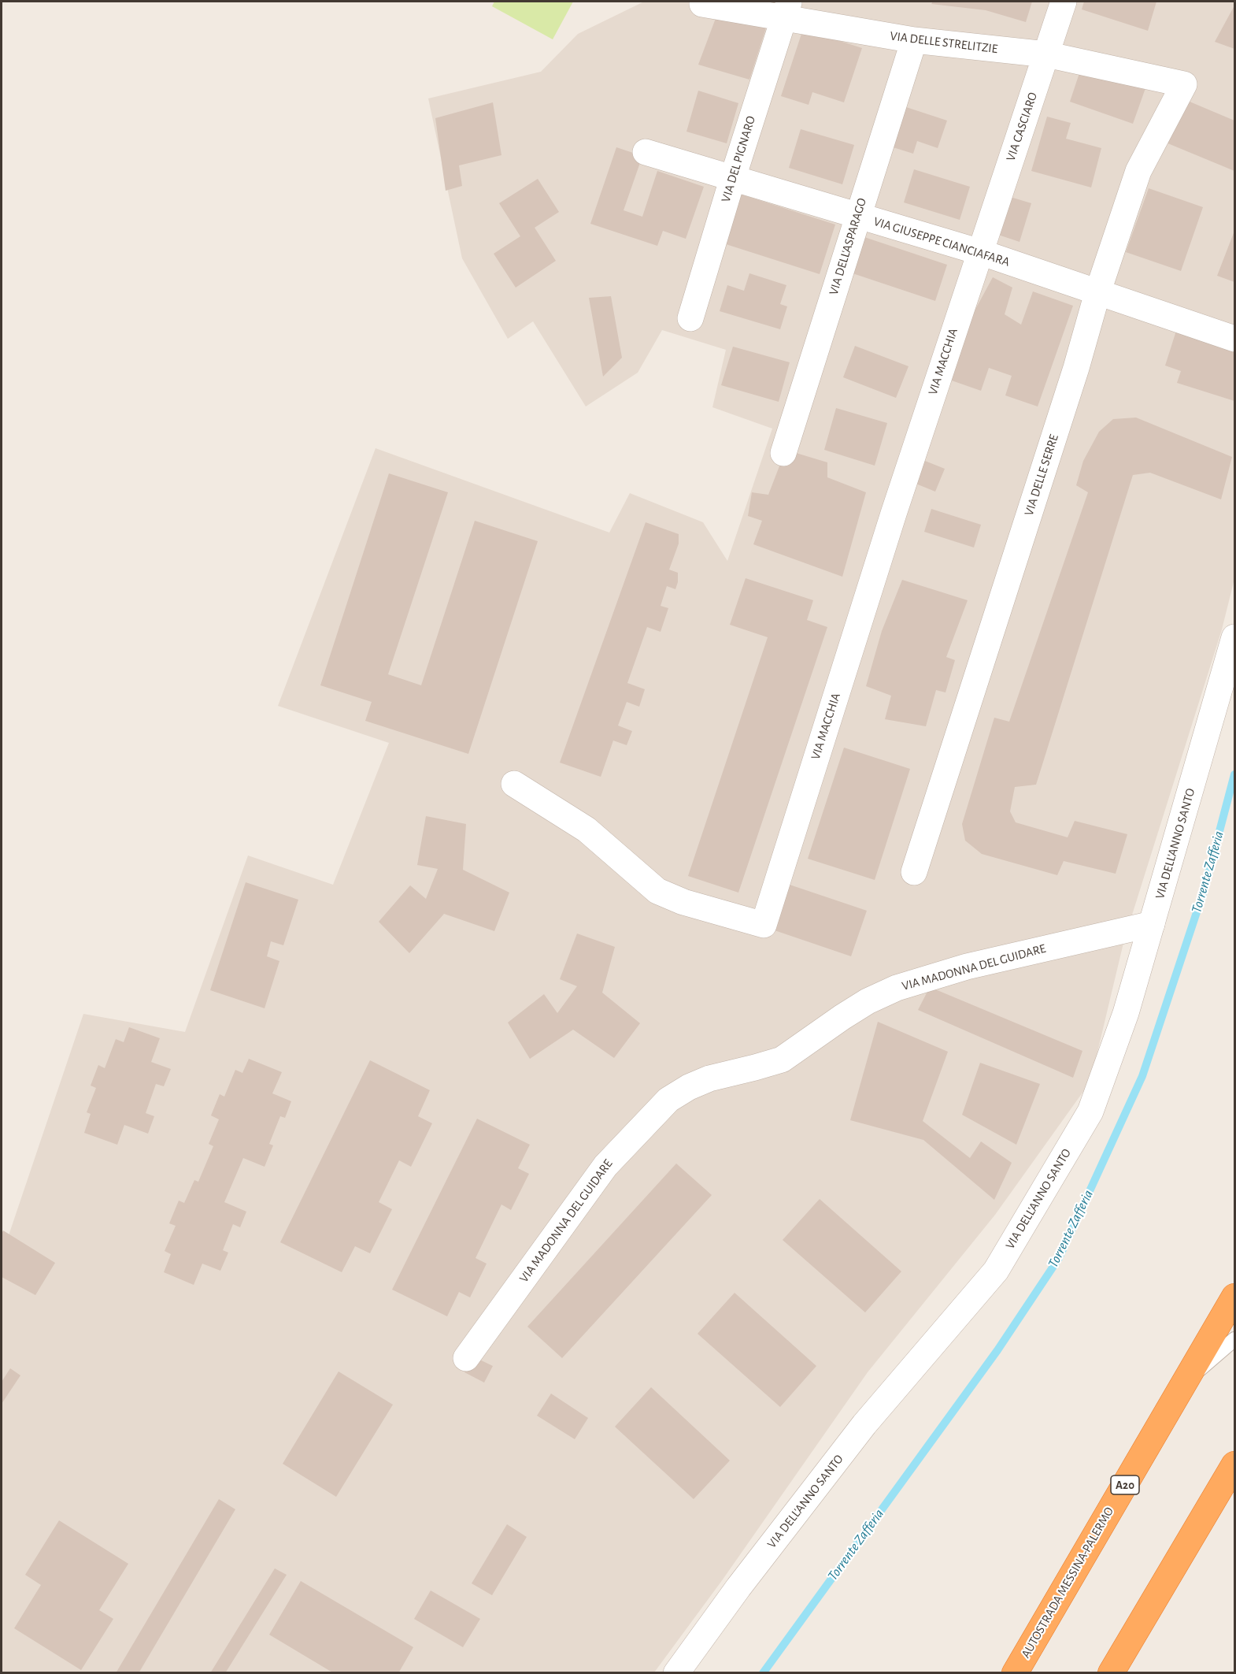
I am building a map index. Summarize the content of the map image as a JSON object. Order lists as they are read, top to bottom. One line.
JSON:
{"streets":{"highway":["A20","AUTOSTRADA MESSINA-PALERMO"],"street":["VIA DELLE STRELITZIE","VIA CASCIARO","VIA DEL PIGNARO","VIA GIUSEPPE CIANCIAFARA","VIA DELL'ASPARAGO","VIA MACCHIA","VIA DELLE SERRE","VIA DELL'ANNO SANTO","VIA MADONNA DEL GUIDARE"]},"crossings":[["VIA DELLE STRELITZIE","VIA CASCIARO"],["VIA DELLE STRELITZIE","VIA DEL PIGNARO"],["VIA DELLE STRELITZIE","VIA DELL'ASPARAGO"],["VIA DELLE STRELITZIE","VIA DELLE SERRE"],["VIA CASCIARO","VIA GIUSEPPE CIANCIAFARA"],["VIA CASCIARO","VIA MACCHIA"],["VIA DEL PIGNARO","VIA GIUSEPPE CIANCIAFARA"],["VIA GIUSEPPE CIANCIAFARA","VIA DELL'ASPARAGO"],["VIA GIUSEPPE CIANCIAFARA","VIA MACCHIA"],["VIA GIUSEPPE CIANCIAFARA","VIA DELLE SERRE"],["VIA DELL'ANNO SANTO","VIA MADONNA DEL GUIDARE"]],"water":["Torrente Zafferia"]}
